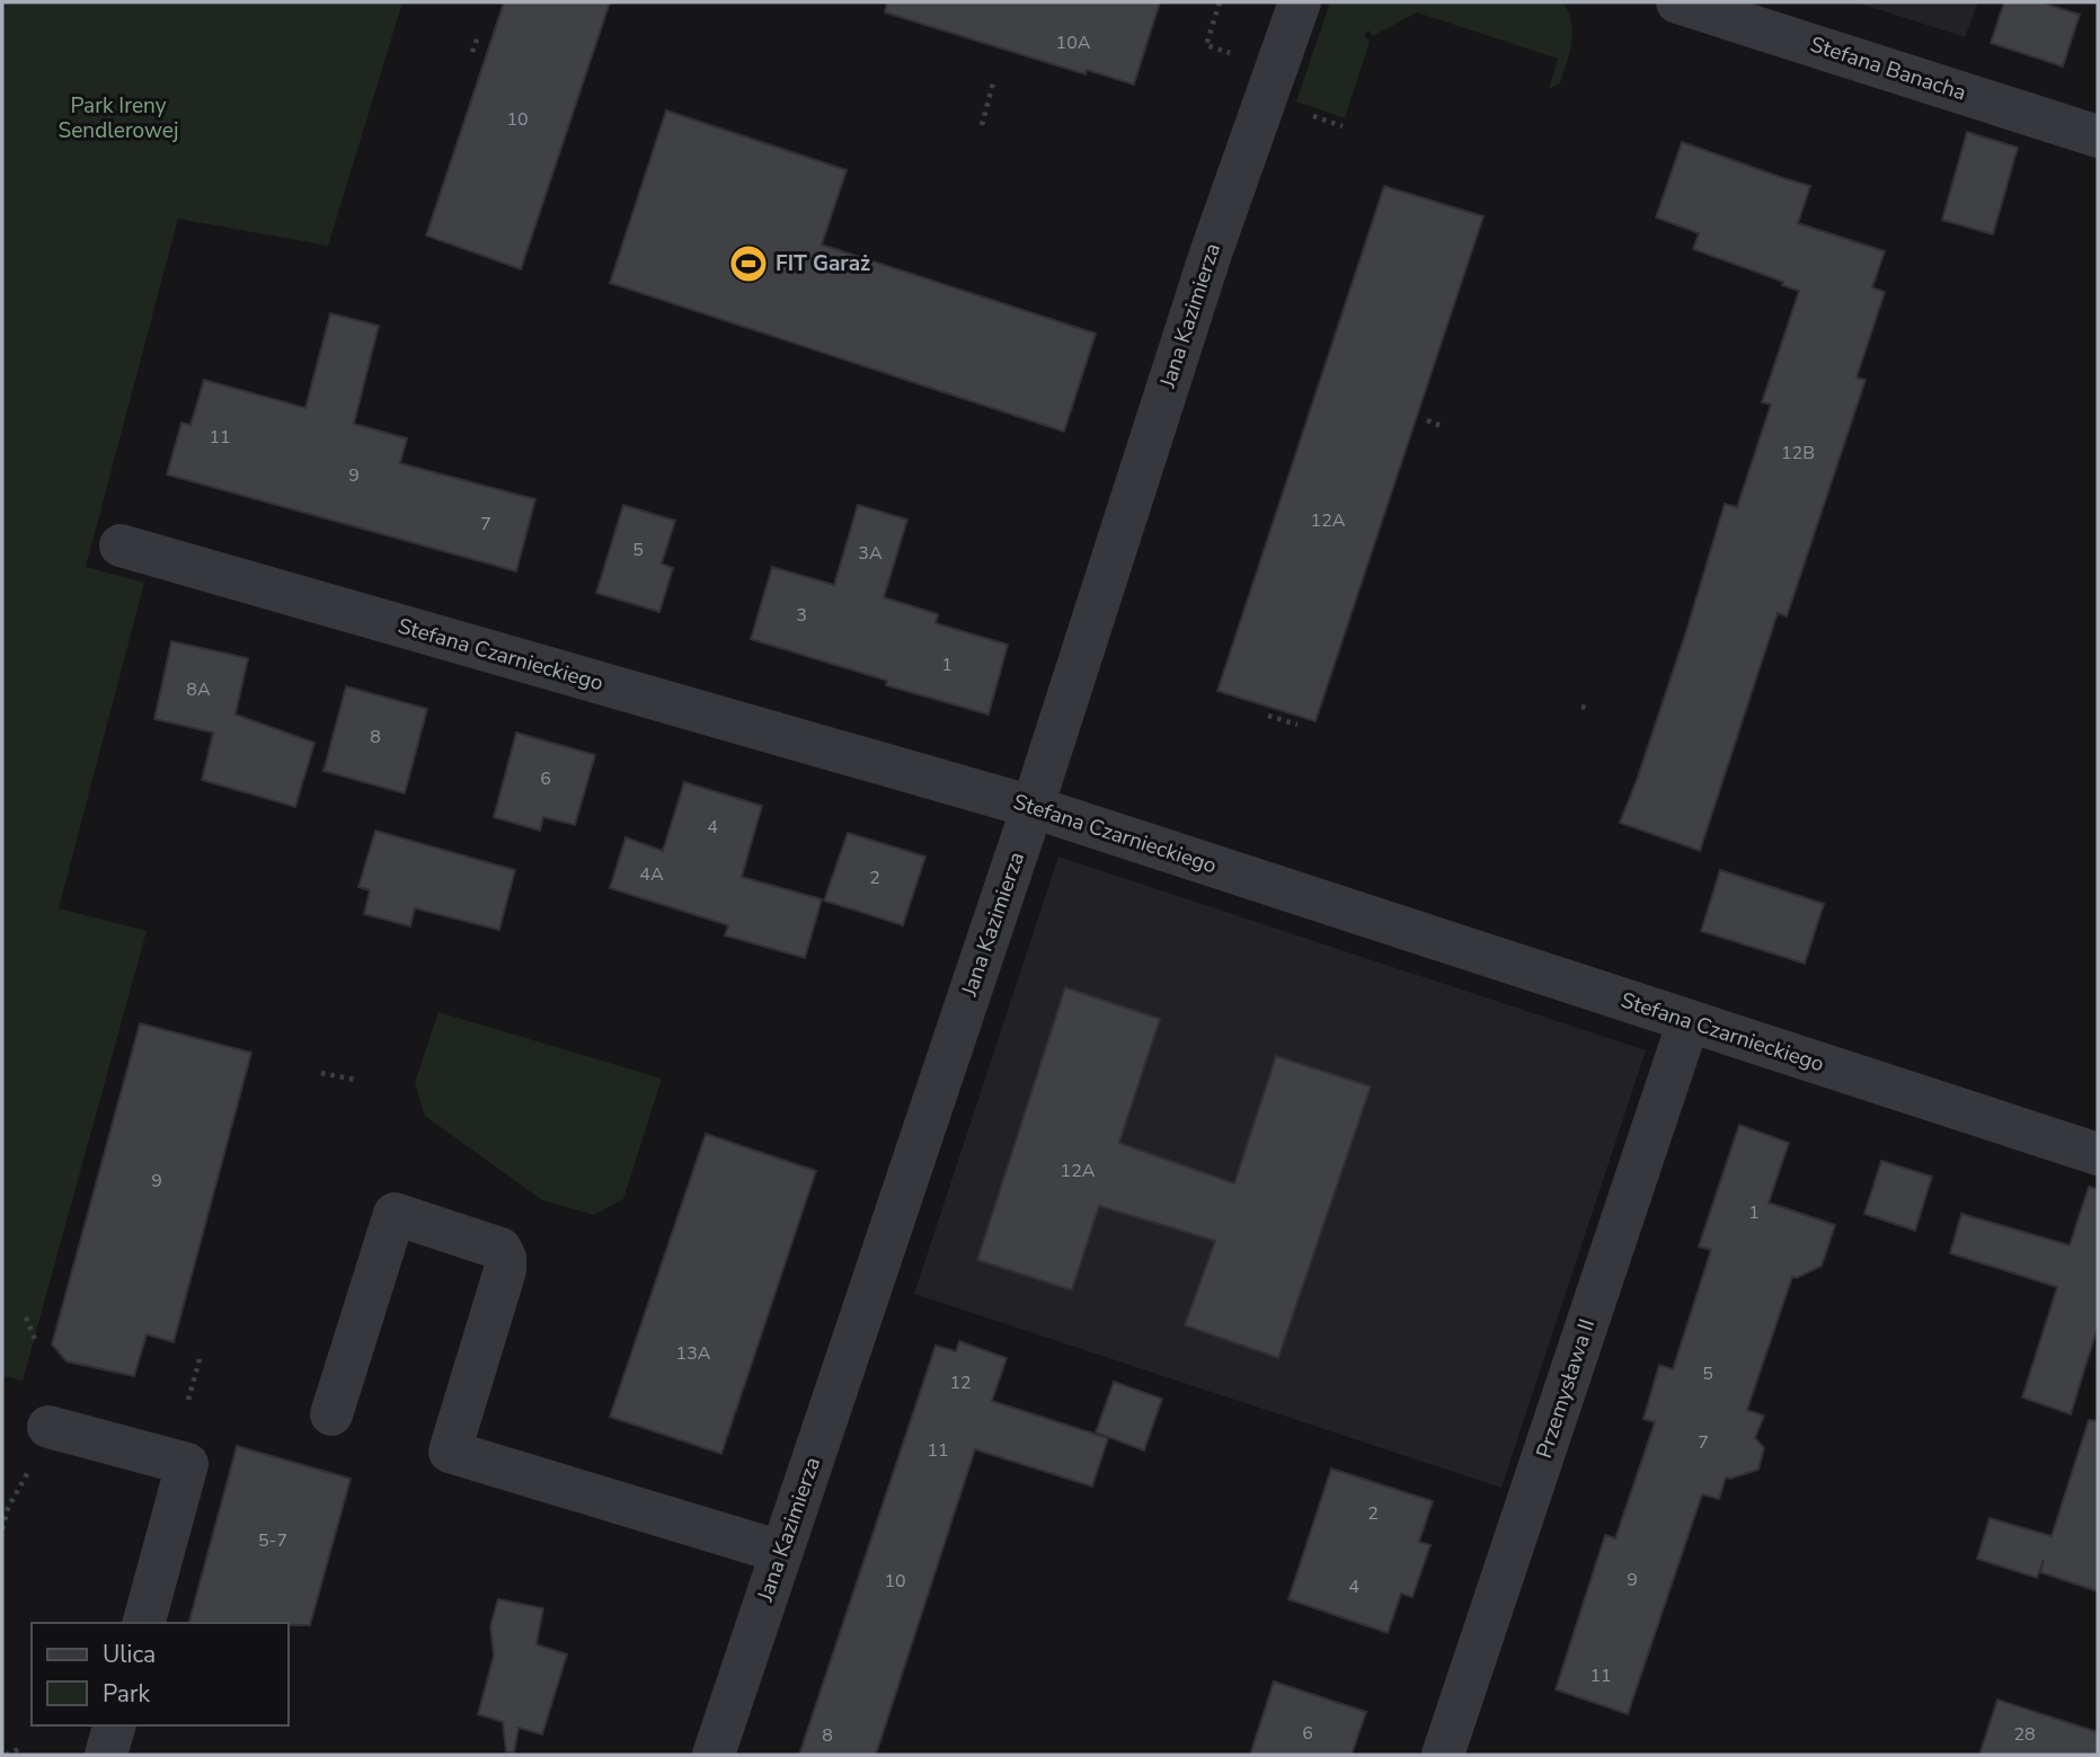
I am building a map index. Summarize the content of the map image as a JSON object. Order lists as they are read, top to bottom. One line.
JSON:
{"streets":{"street":["Stefana Banacha","Jana Kazimierza","Stefana Czarnieckiego","Przemysława II"]},"crossings":[["Jana Kazimierza","Stefana Czarnieckiego"],["Stefana Czarnieckiego","Przemysława II"]],"parks":["Park Ireny Sendlerowej"],"places":{"sports":["FIT Garaż"]},"house_numbers":["10A","10","11","12B","9","12A","7","5","3A","3","1","8A","8","6","4","4A","2","12A","9","1","13A","5","12","7","11","2","5-7","9","10","4","11","6","28","8"],"legend":["Ulica","Park"]}
